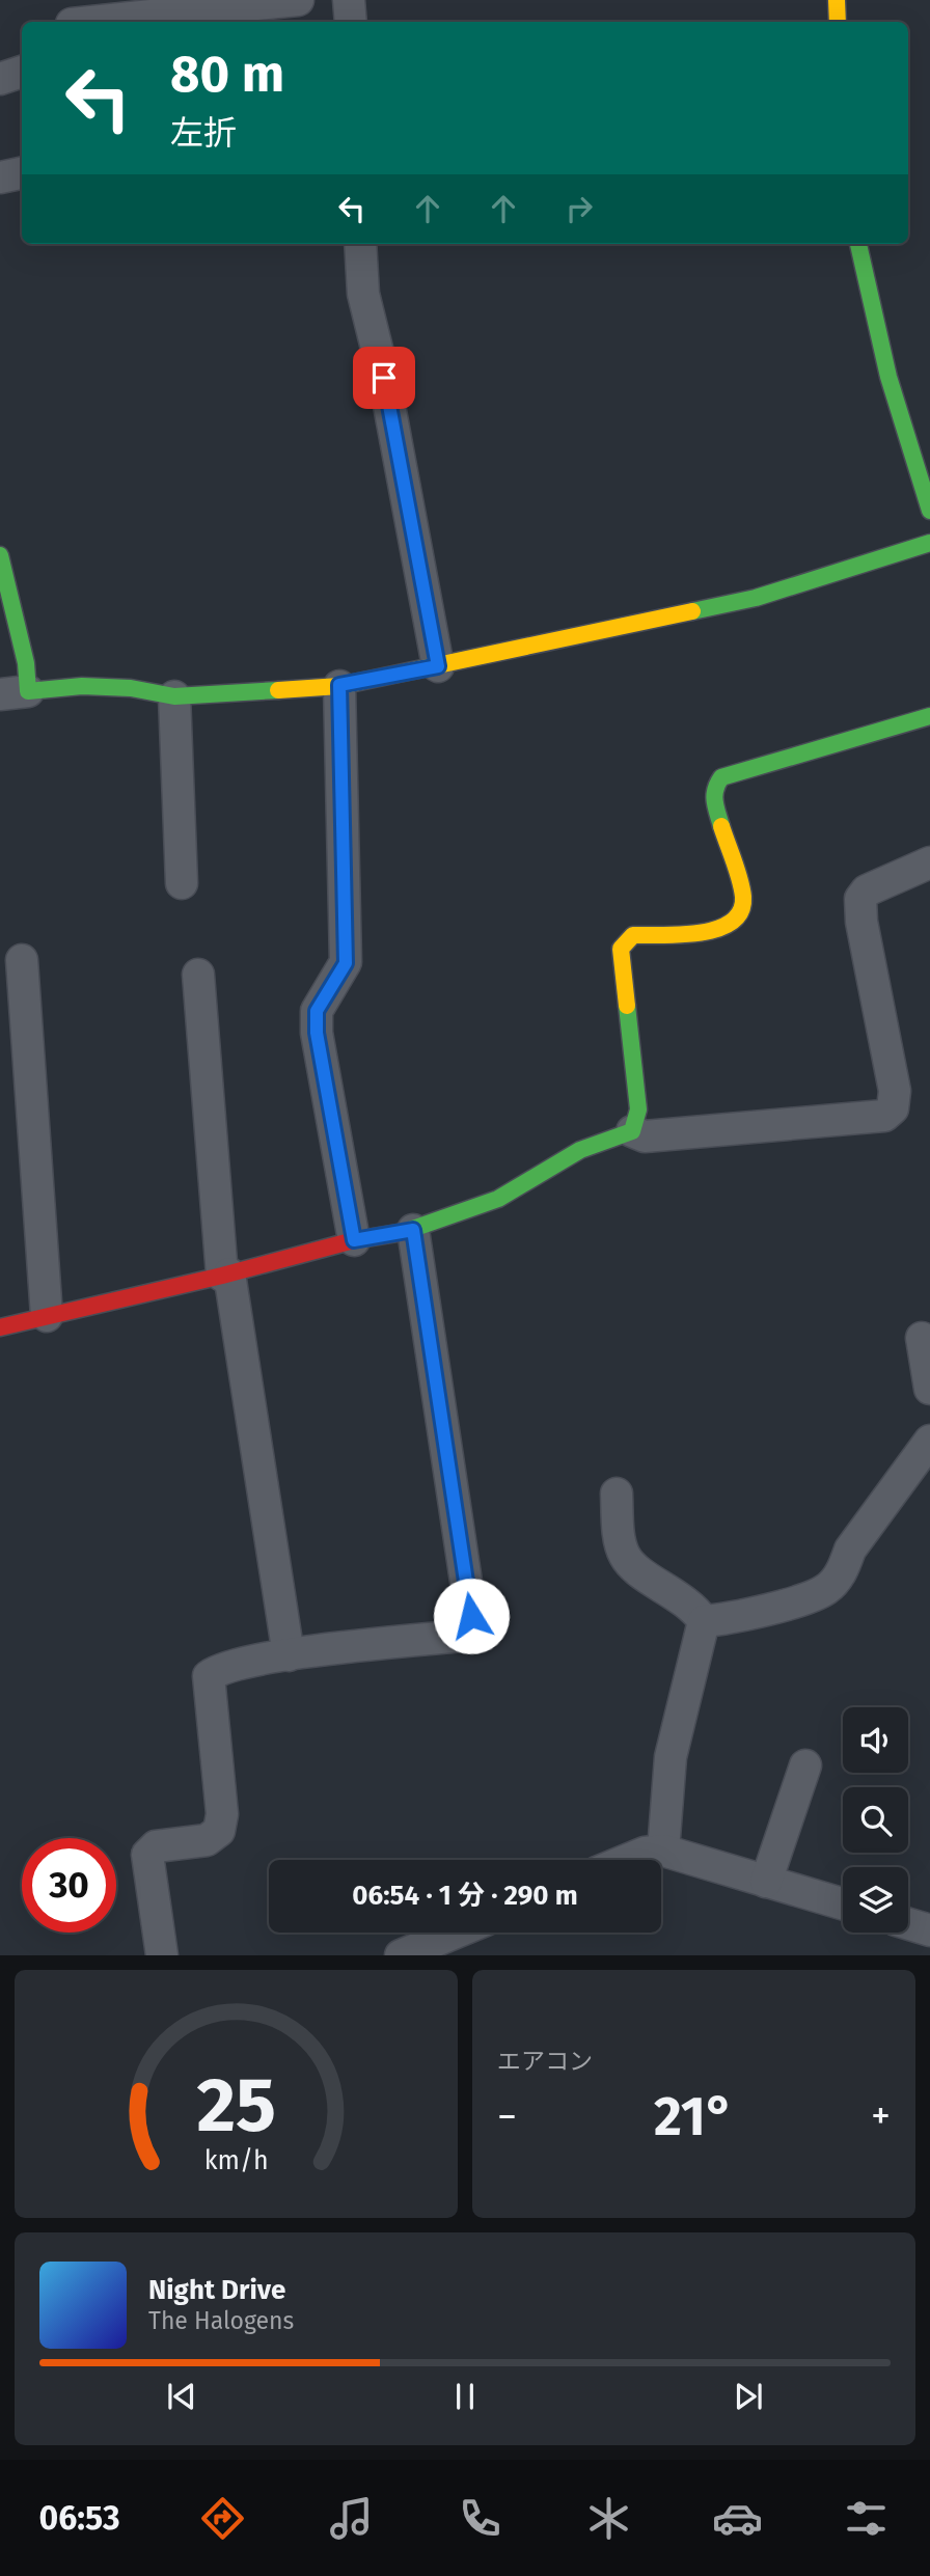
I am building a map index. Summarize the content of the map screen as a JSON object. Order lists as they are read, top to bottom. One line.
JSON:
{"page":{"turn":["80 m","左折"],"limit":"30","trip":"06:54 · 1 分 · 290 m","tile":"エアコン","heat":["−","21°","+"],"song":["Night Drive","The Halogens"],"tabs":"06:53","gauge":["25","km/h"]}}
